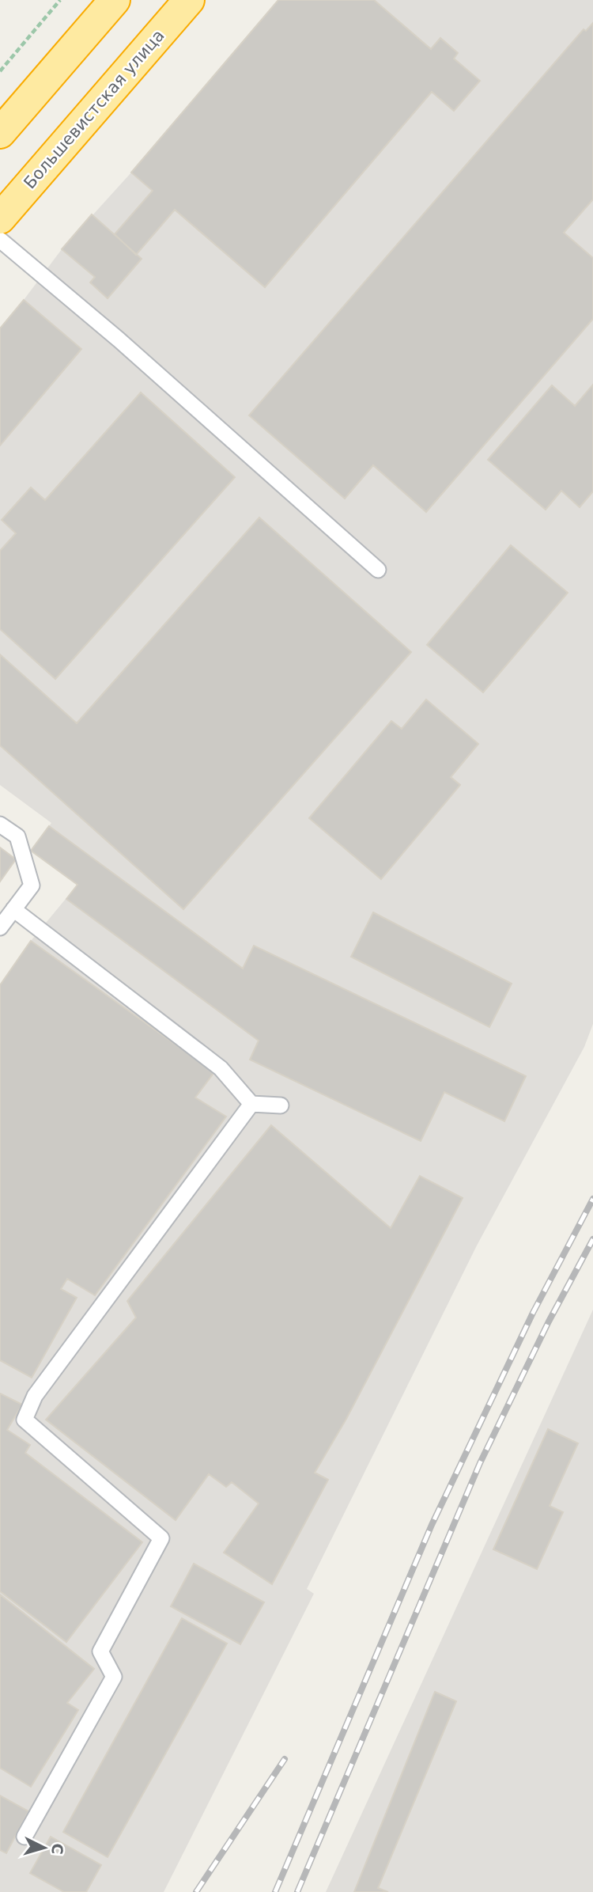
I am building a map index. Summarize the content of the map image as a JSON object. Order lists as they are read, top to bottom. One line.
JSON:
{"streets":{"highway":["Большевистская улица"]},"north":"right"}
